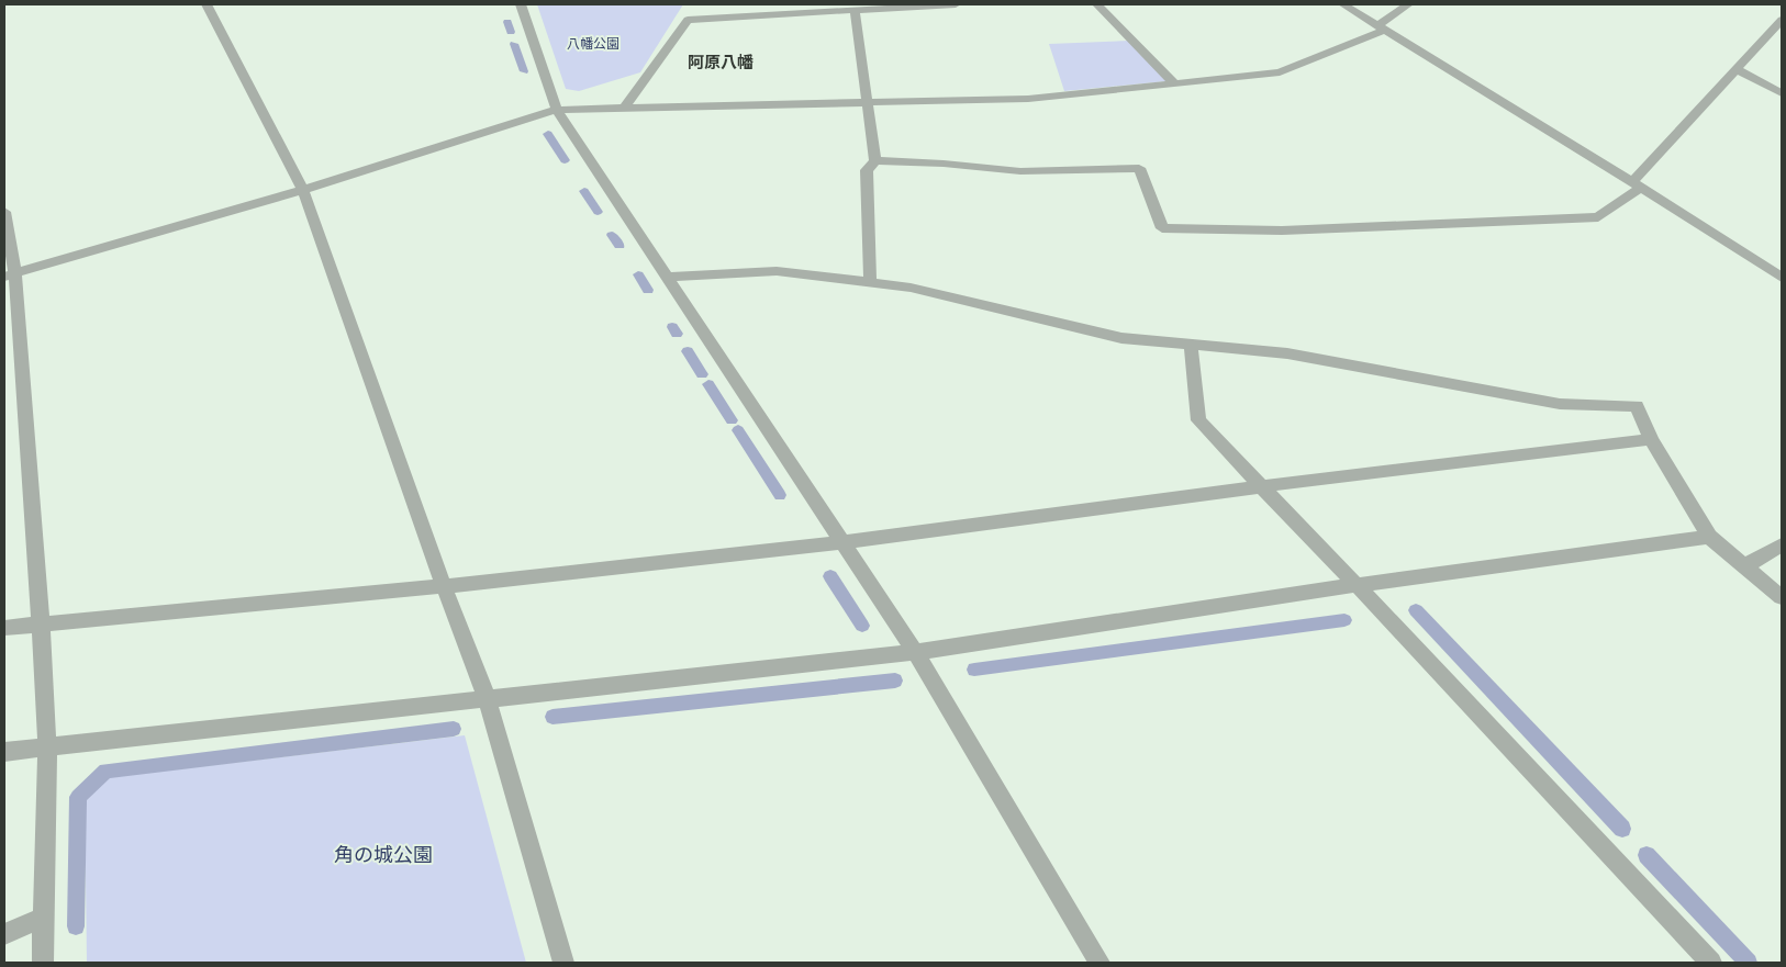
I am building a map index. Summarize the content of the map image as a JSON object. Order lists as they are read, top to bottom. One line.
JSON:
{"districts":["阿原八幡"],"parks":["八幡公園","角の城公園"]}
